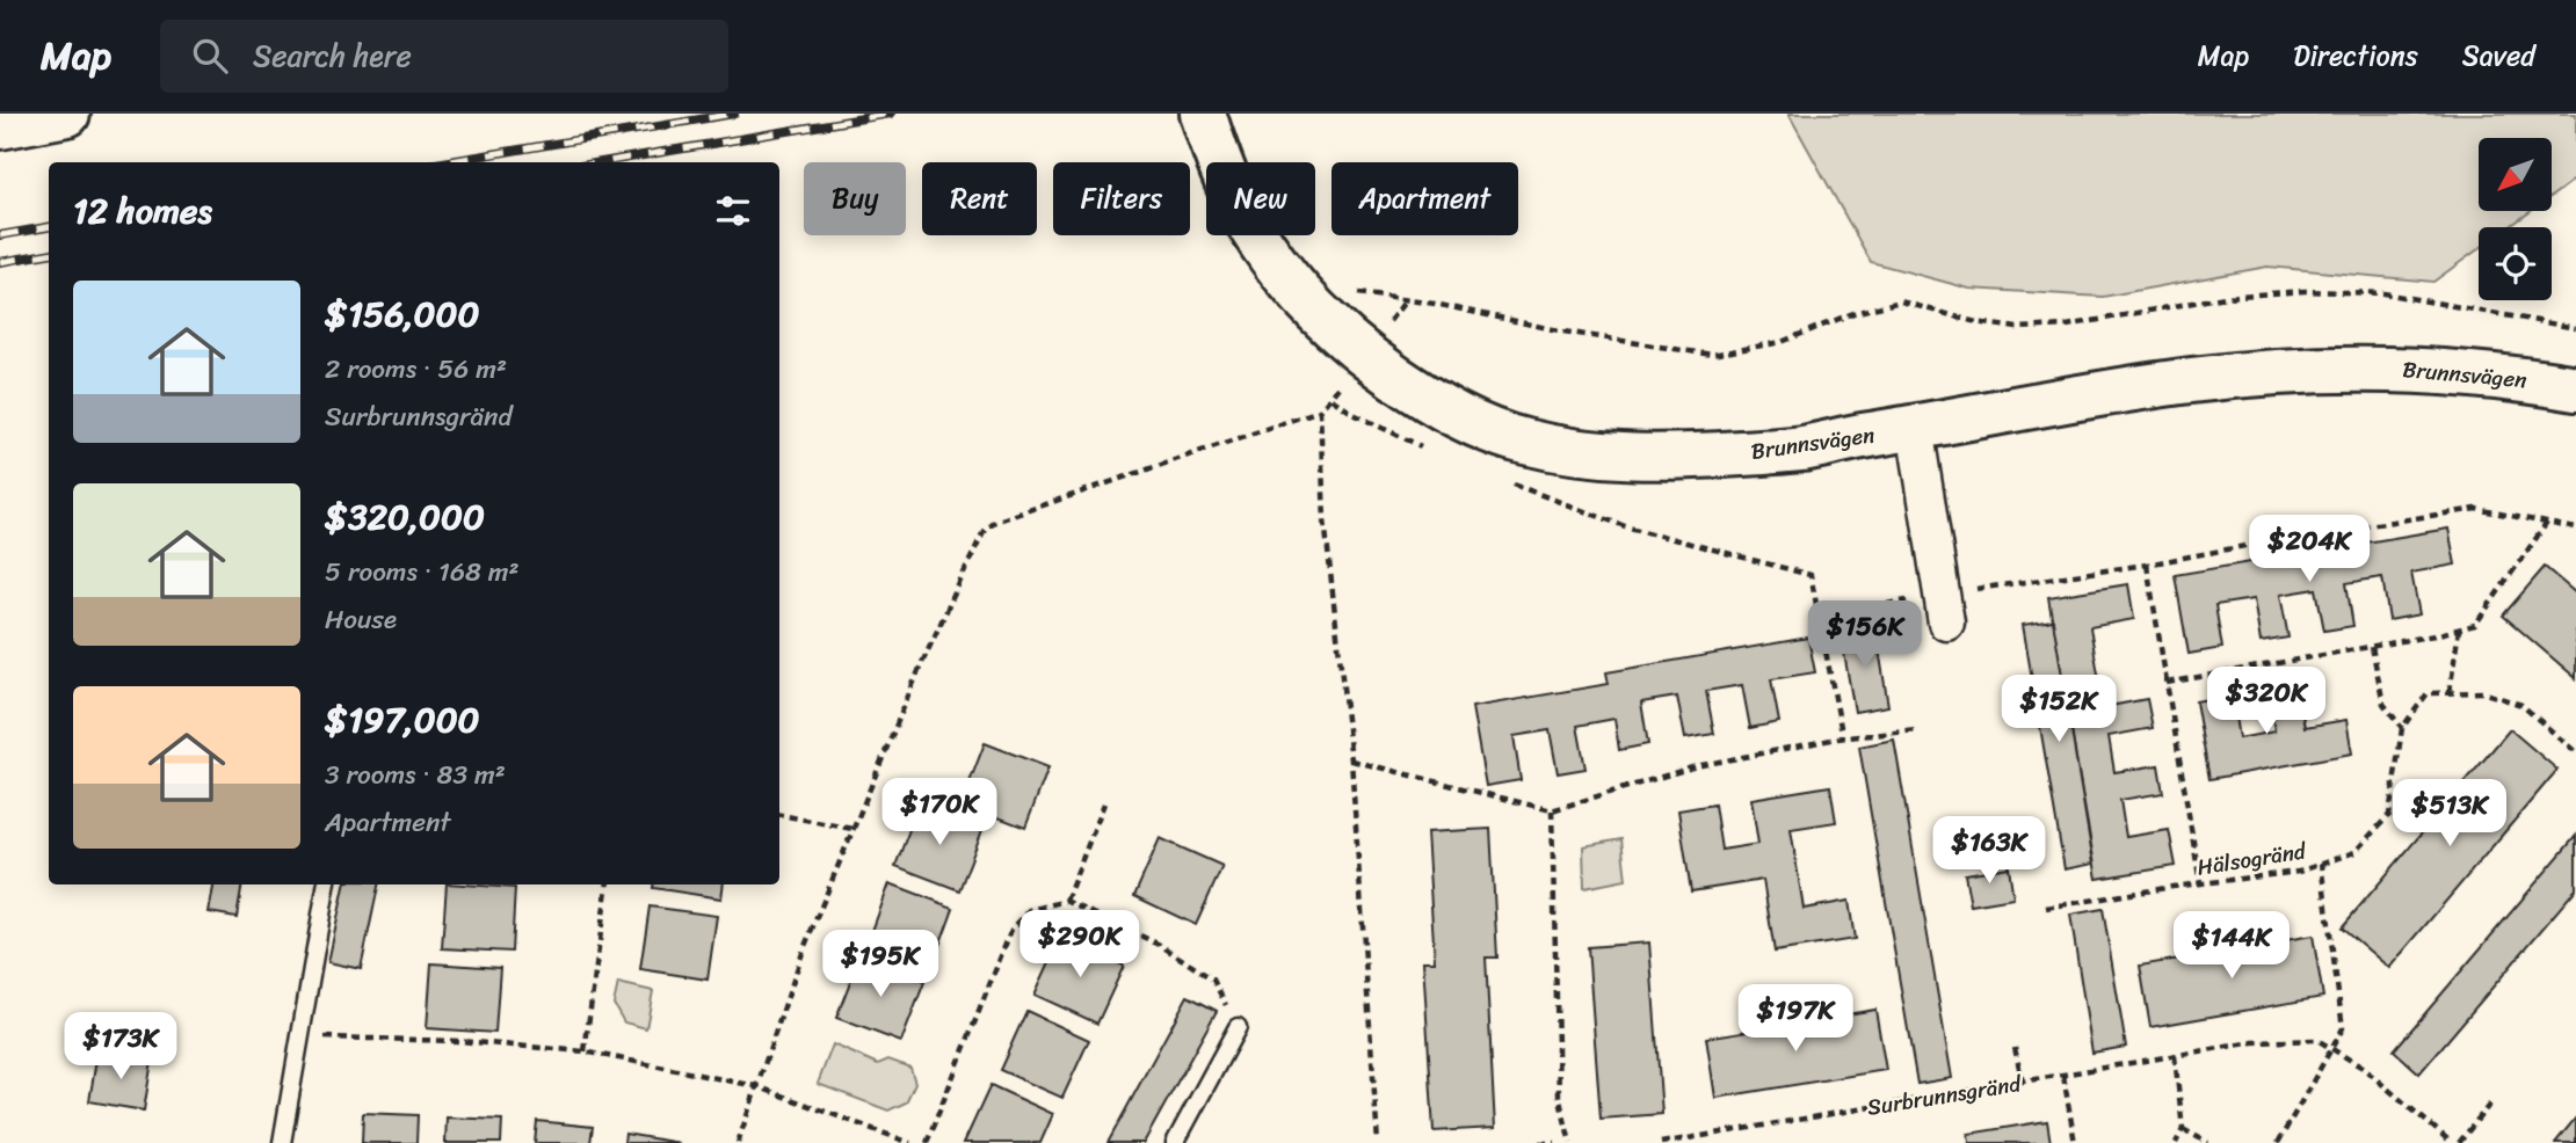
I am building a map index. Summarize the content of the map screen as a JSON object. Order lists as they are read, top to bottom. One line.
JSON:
{"streets":{"street":["Brunnsvägen"],"path":["Hälsogränd","Surbrunnsgränd"]},"north":"bottom left","page":{"header":"Map","search":"Search here","nav":["Map","Directions","Saved"],"chip":["Buy","Rent","Filters","New","Apartment"],"heading":"12 homes","list":[{"name":"$156,000","note":"2 rooms · 56 m² · Surbrunnsgränd"},{"name":"$320,000","note":"5 rooms · 168 m² · House"},{"name":"$197,000","note":"3 rooms · 83 m² · Apartment"}],"price":["$204K","$156K","$320K","$152K","$170K","$513K","$163K","$290K","$144K","$195K","$197K","$173K"]}}
